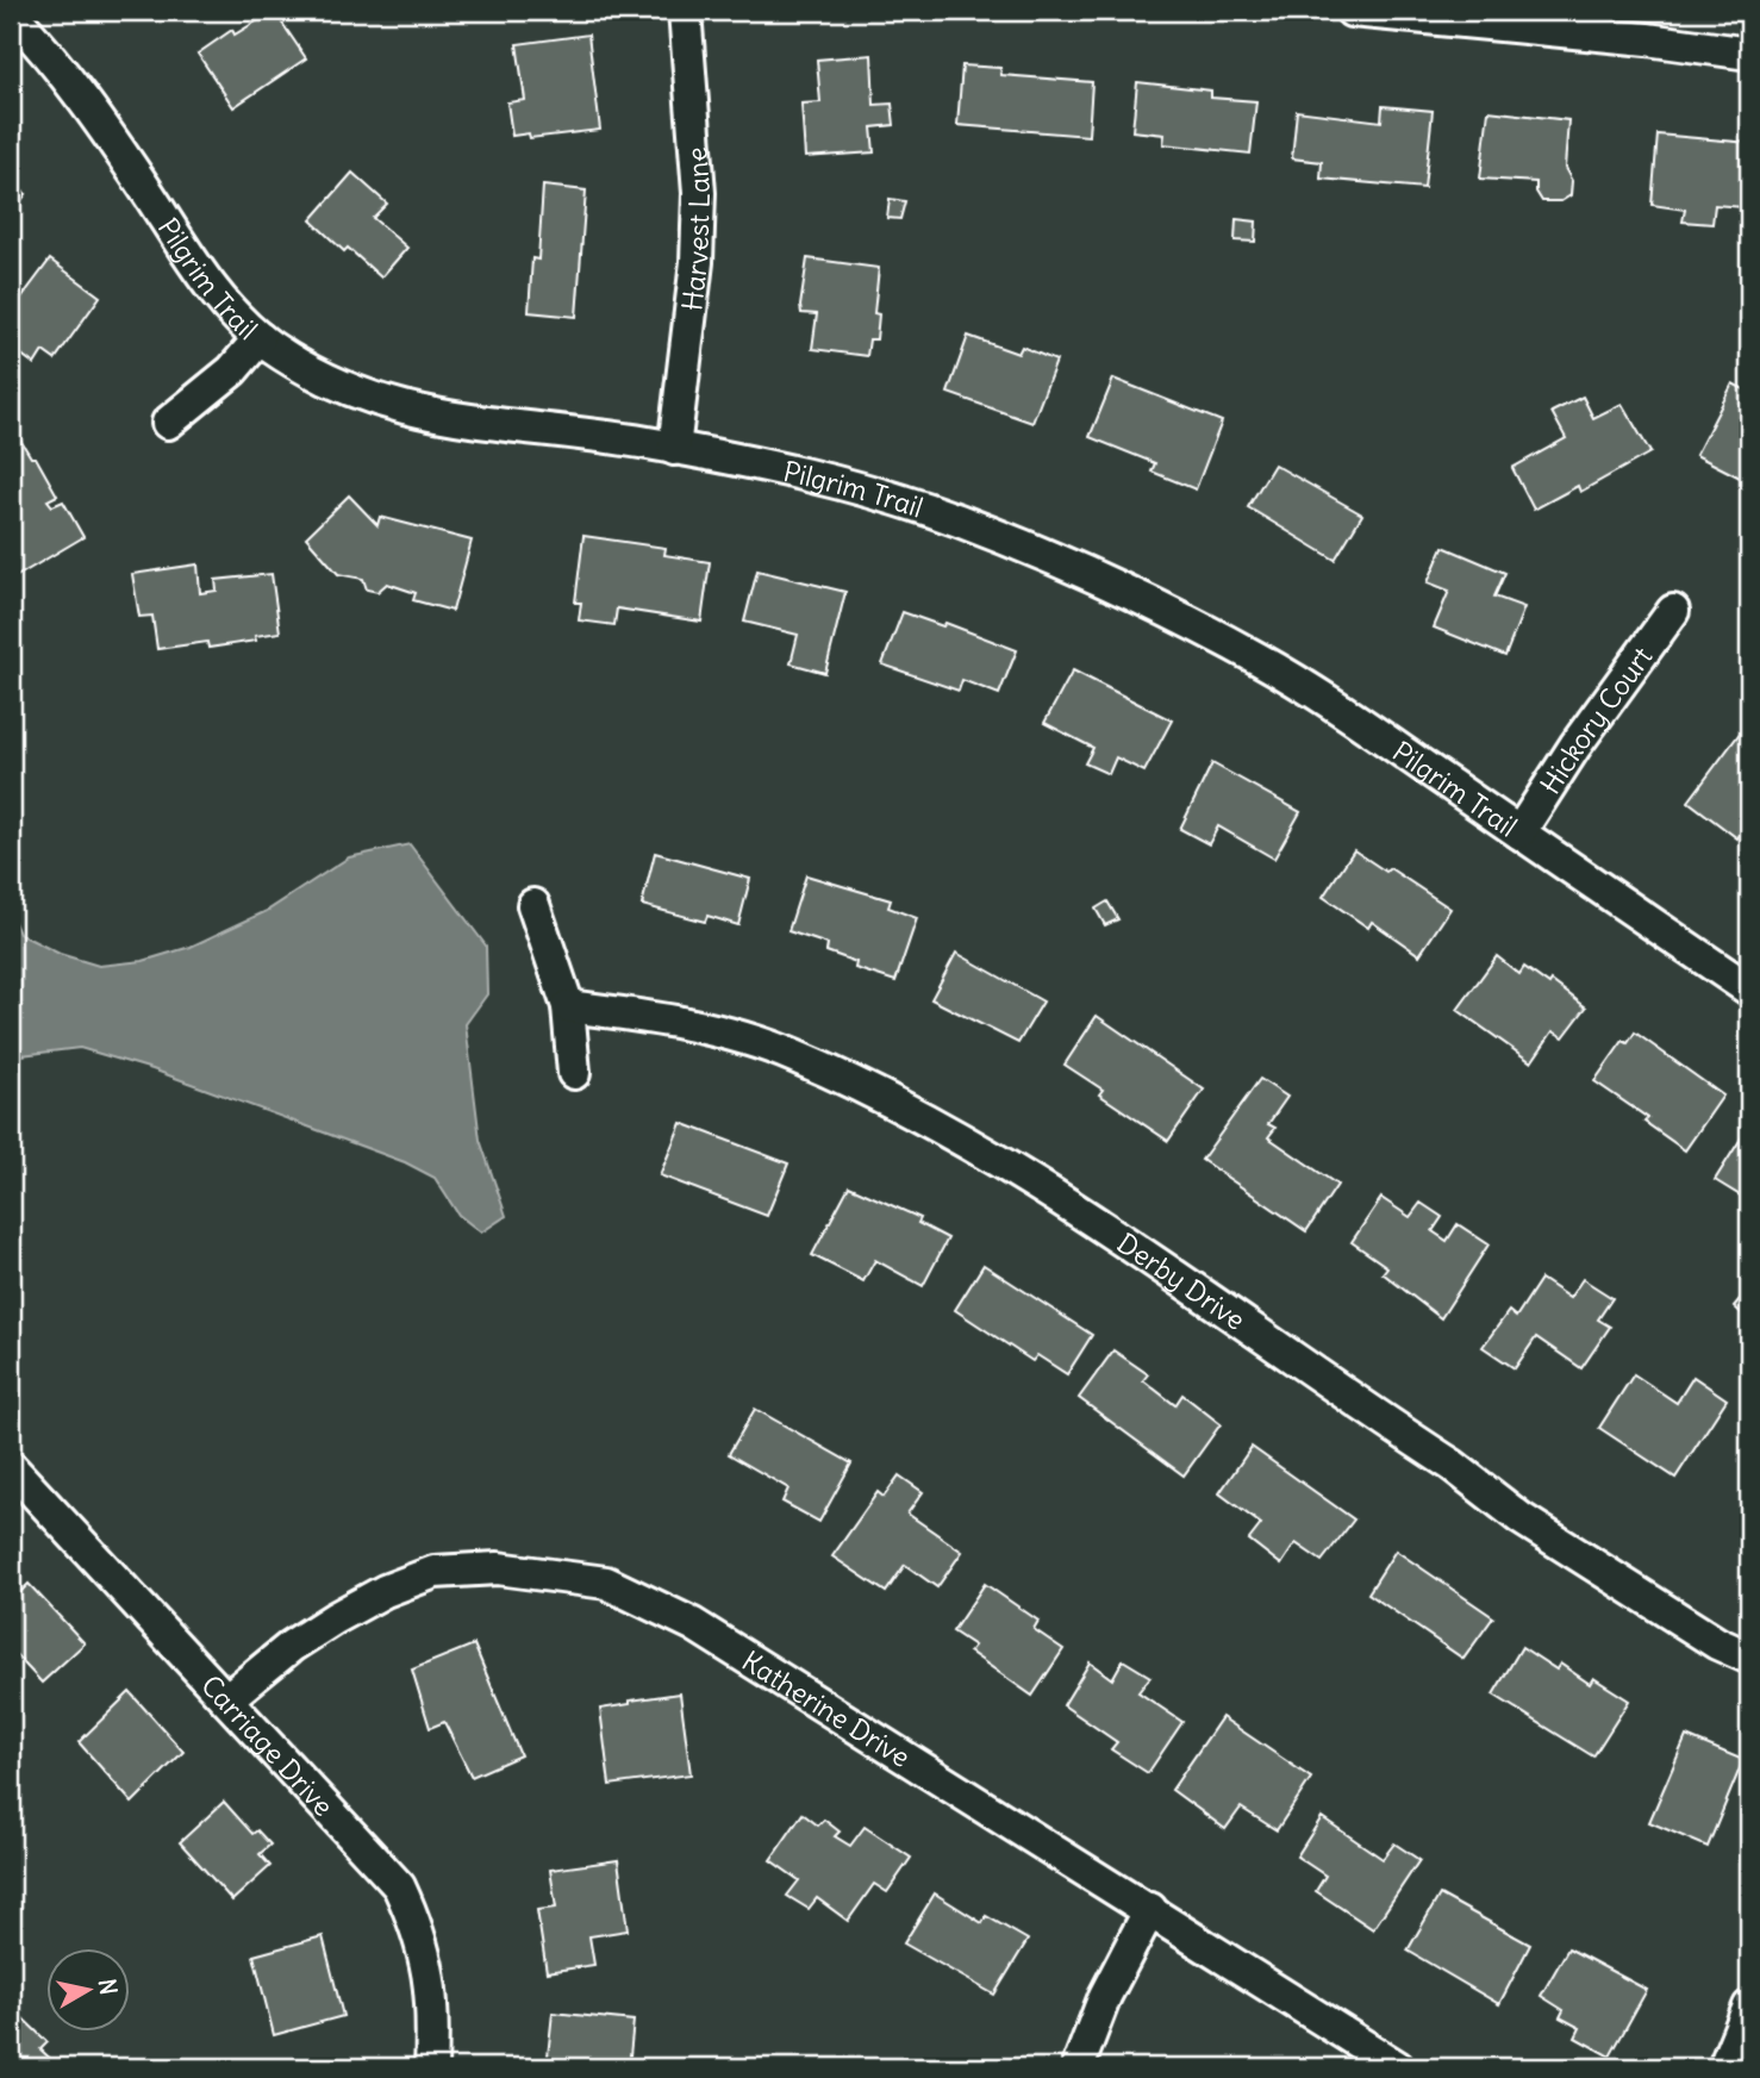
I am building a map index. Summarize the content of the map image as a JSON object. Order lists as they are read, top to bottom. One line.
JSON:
{"streets":{"street":["Harvest Lane","Pilgrim Trail","Hickory Court","Derby Drive","Katherine Drive","Carriage Drive"]},"crossings":[["Harvest Lane","Pilgrim Trail"],["Pilgrim Trail","Hickory Court"],["Katherine Drive","Carriage Drive"]],"north":"right"}
